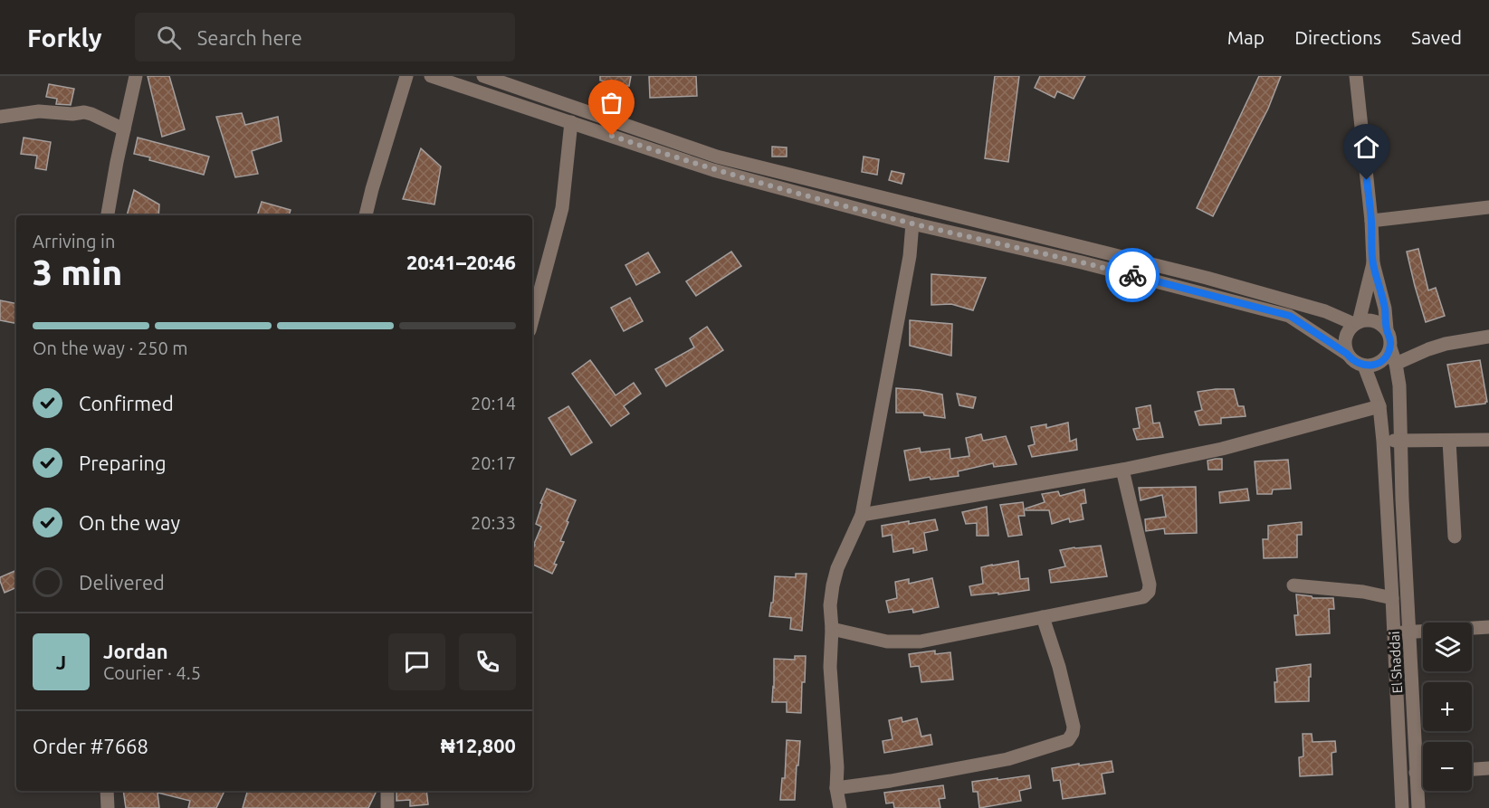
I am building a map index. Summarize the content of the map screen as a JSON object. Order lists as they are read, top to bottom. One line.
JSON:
{"streets":{"street":["El Shaddai"]},"page":{"header":"Forkly","search":"Search here","nav":["Map","Directions","Saved"],"heading":["3 min","Arriving in","20:41–20:46"],"panel":["Jordan","Courier · 4.5","Order #7668","₦12,800"],"bar":"On the way · 250 m","list":[["Confirmed","20:14"],["Preparing","20:17"],["On the way","20:33"],"Delivered"],"map_buttons":["+","−"],"round":"J"}}
